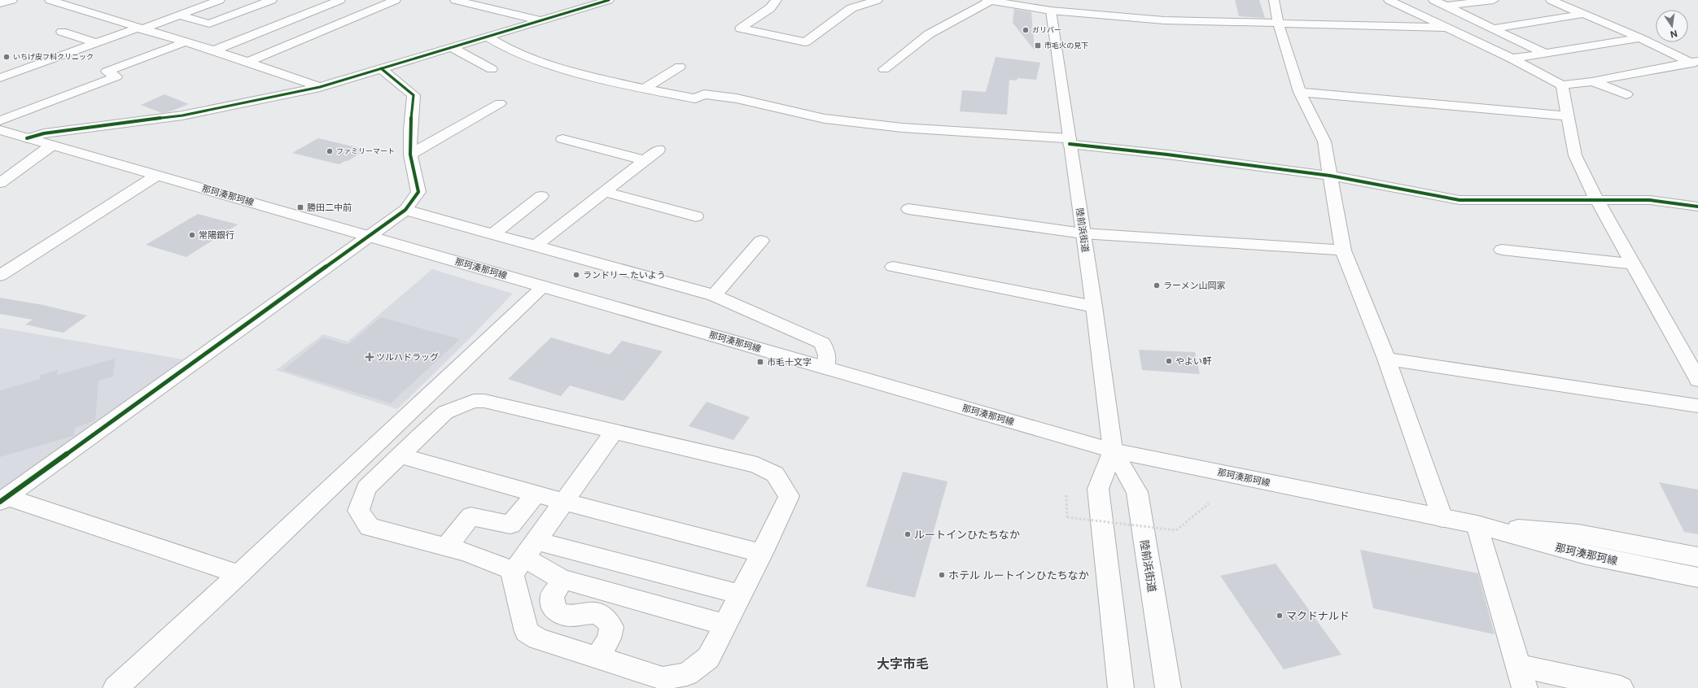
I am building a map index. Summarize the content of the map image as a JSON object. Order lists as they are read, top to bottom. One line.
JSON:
{"streets":{"main road":["那珂湊那珂線","陸前浜街道"]},"crossings":[["那珂湊那珂線","陸前浜街道"]],"districts":["大字市毛"],"places":{"other":["ガリバー","いちげ皮フ科クリニック","ファミリーマート","常陽銀行","ランドリー たいよう","ラーメン山岡家","やよい軒","ルートインひたちなか","ホテル ルートインひたちなか","マクドナルド"],"transit":["市毛火の見下","勝田二中前","市毛十文字"],"health":["ツルハドラッグ"]},"north":"bottom"}
